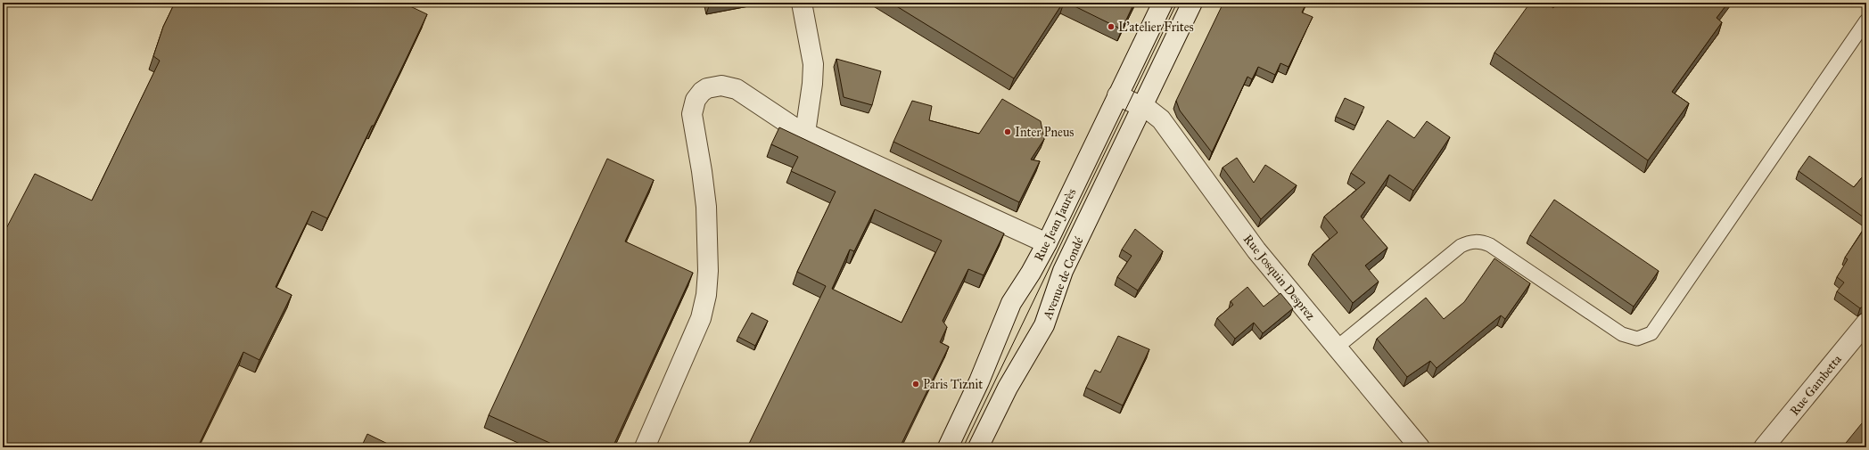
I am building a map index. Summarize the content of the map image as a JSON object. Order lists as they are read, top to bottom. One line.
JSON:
{"streets":{"street":["Rue Jean Jaurès","Rue Josquin Desprez","Avenue de Condé","Rue Gambetta"]},"crossings":[["Rue Josquin Desprez","Avenue de Condé"]],"places":["L’atelier Frites","Inter Pneus","Paris Tiznit"]}
